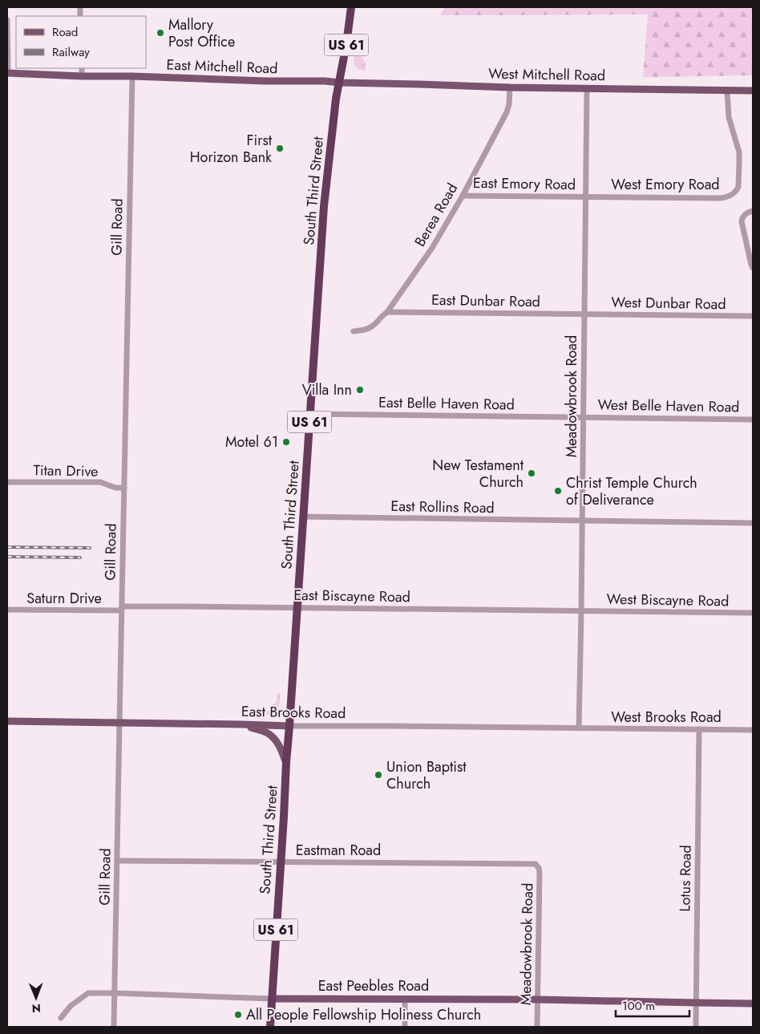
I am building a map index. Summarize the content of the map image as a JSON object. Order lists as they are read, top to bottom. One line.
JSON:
{"streets":{"highway":["US 61","South Third Street"],"main road":["East Mitchell Road","West Mitchell Road","East Brooks Road","East Peebles Road"],"street":["East Emory Road","West Emory Road","Berea Road","Gill Road","East Dunbar Road","West Dunbar Road","Meadowbrook Road","East Belle Haven Road","West Belle Haven Road","Titan Drive","East Rollins Road","East Biscayne Road","Saturn Drive","West Biscayne Road","West Brooks Road","Eastman Road","Lotus Road"]},"crossings":[["East Mitchell Road","West Mitchell Road"],["East Mitchell Road","South Third Street"],["East Mitchell Road","Gill Road"],["West Mitchell Road","West Emory Road"],["West Mitchell Road","South Third Street"],["West Mitchell Road","Berea Road"],["West Mitchell Road","Meadowbrook Road"],["East Emory Road","West Emory Road"],["East Emory Road","Berea Road"],["East Emory Road","Meadowbrook Road"],["West Emory Road","Meadowbrook Road"],["South Third Street","East Belle Haven Road"],["South Third Street","East Rollins Road"],["South Third Street","East Biscayne Road"],["South Third Street","East Brooks Road"],["South Third Street","Eastman Road"],["South Third Street","East Peebles Road"],["Berea Road","East Dunbar Road"],["Gill Road","Titan Drive"],["Gill Road","East Biscayne Road"],["Gill Road","Saturn Drive"],["Gill Road","East Brooks Road"],["Gill Road","Eastman Road"],["Gill Road","East Peebles Road"],["East Dunbar Road","West Dunbar Road"],["East Dunbar Road","Meadowbrook Road"],["West Dunbar Road","Meadowbrook Road"],["Meadowbrook Road","East Belle Haven Road"],["Meadowbrook Road","West Belle Haven Road"],["Meadowbrook Road","East Rollins Road"],["Meadowbrook Road","East Biscayne Road"],["Meadowbrook Road","West Biscayne Road"],["Meadowbrook Road","East Brooks Road"],["Meadowbrook Road","West Brooks Road"],["Meadowbrook Road","Eastman Road"],["Meadowbrook Road","East Peebles Road"],["East Belle Haven Road","West Belle Haven Road"],["East Biscayne Road","Saturn Drive"],["East Biscayne Road","West Biscayne Road"],["East Brooks Road","West Brooks Road"],["West Brooks Road","Lotus Road"],["Lotus Road","East Peebles Road"]],"places":["Mallory Post Office","First Horizon Bank","Villa Inn","Motel 61","New Testament Church","Christ Temple Church of Deliverance","Union Baptist Church","All People Fellowship Holiness Church"],"legend":["Road","Railway"],"scale_bar":"100 m","north":"bottom"}
